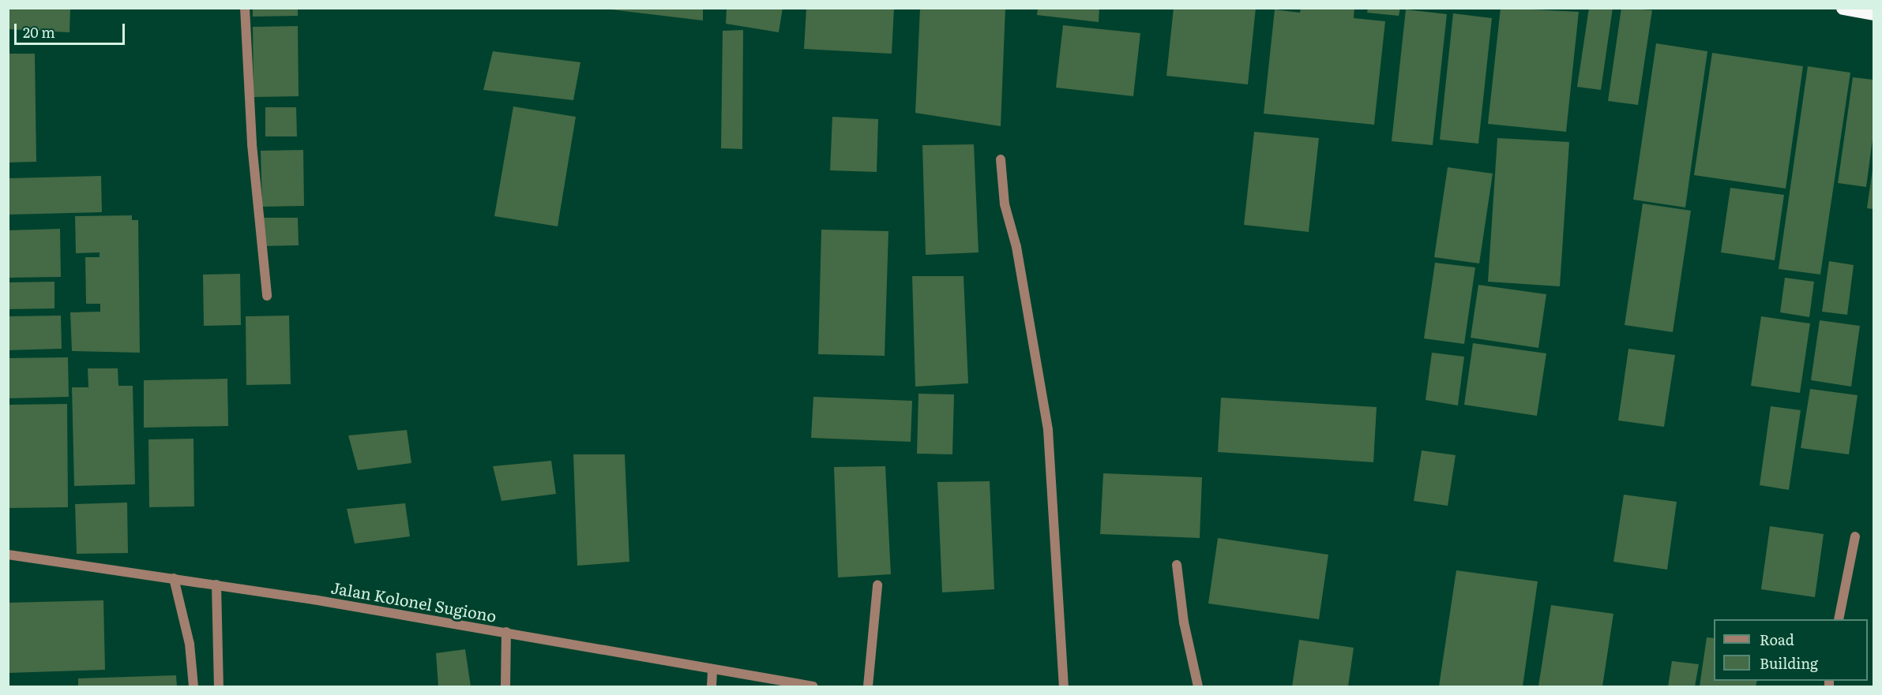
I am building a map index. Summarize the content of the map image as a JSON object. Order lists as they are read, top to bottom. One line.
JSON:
{"streets":{"street":["Jalan Kolonel Sugiono"]},"legend":["Road","Building"],"scale_bar":"20 m"}
